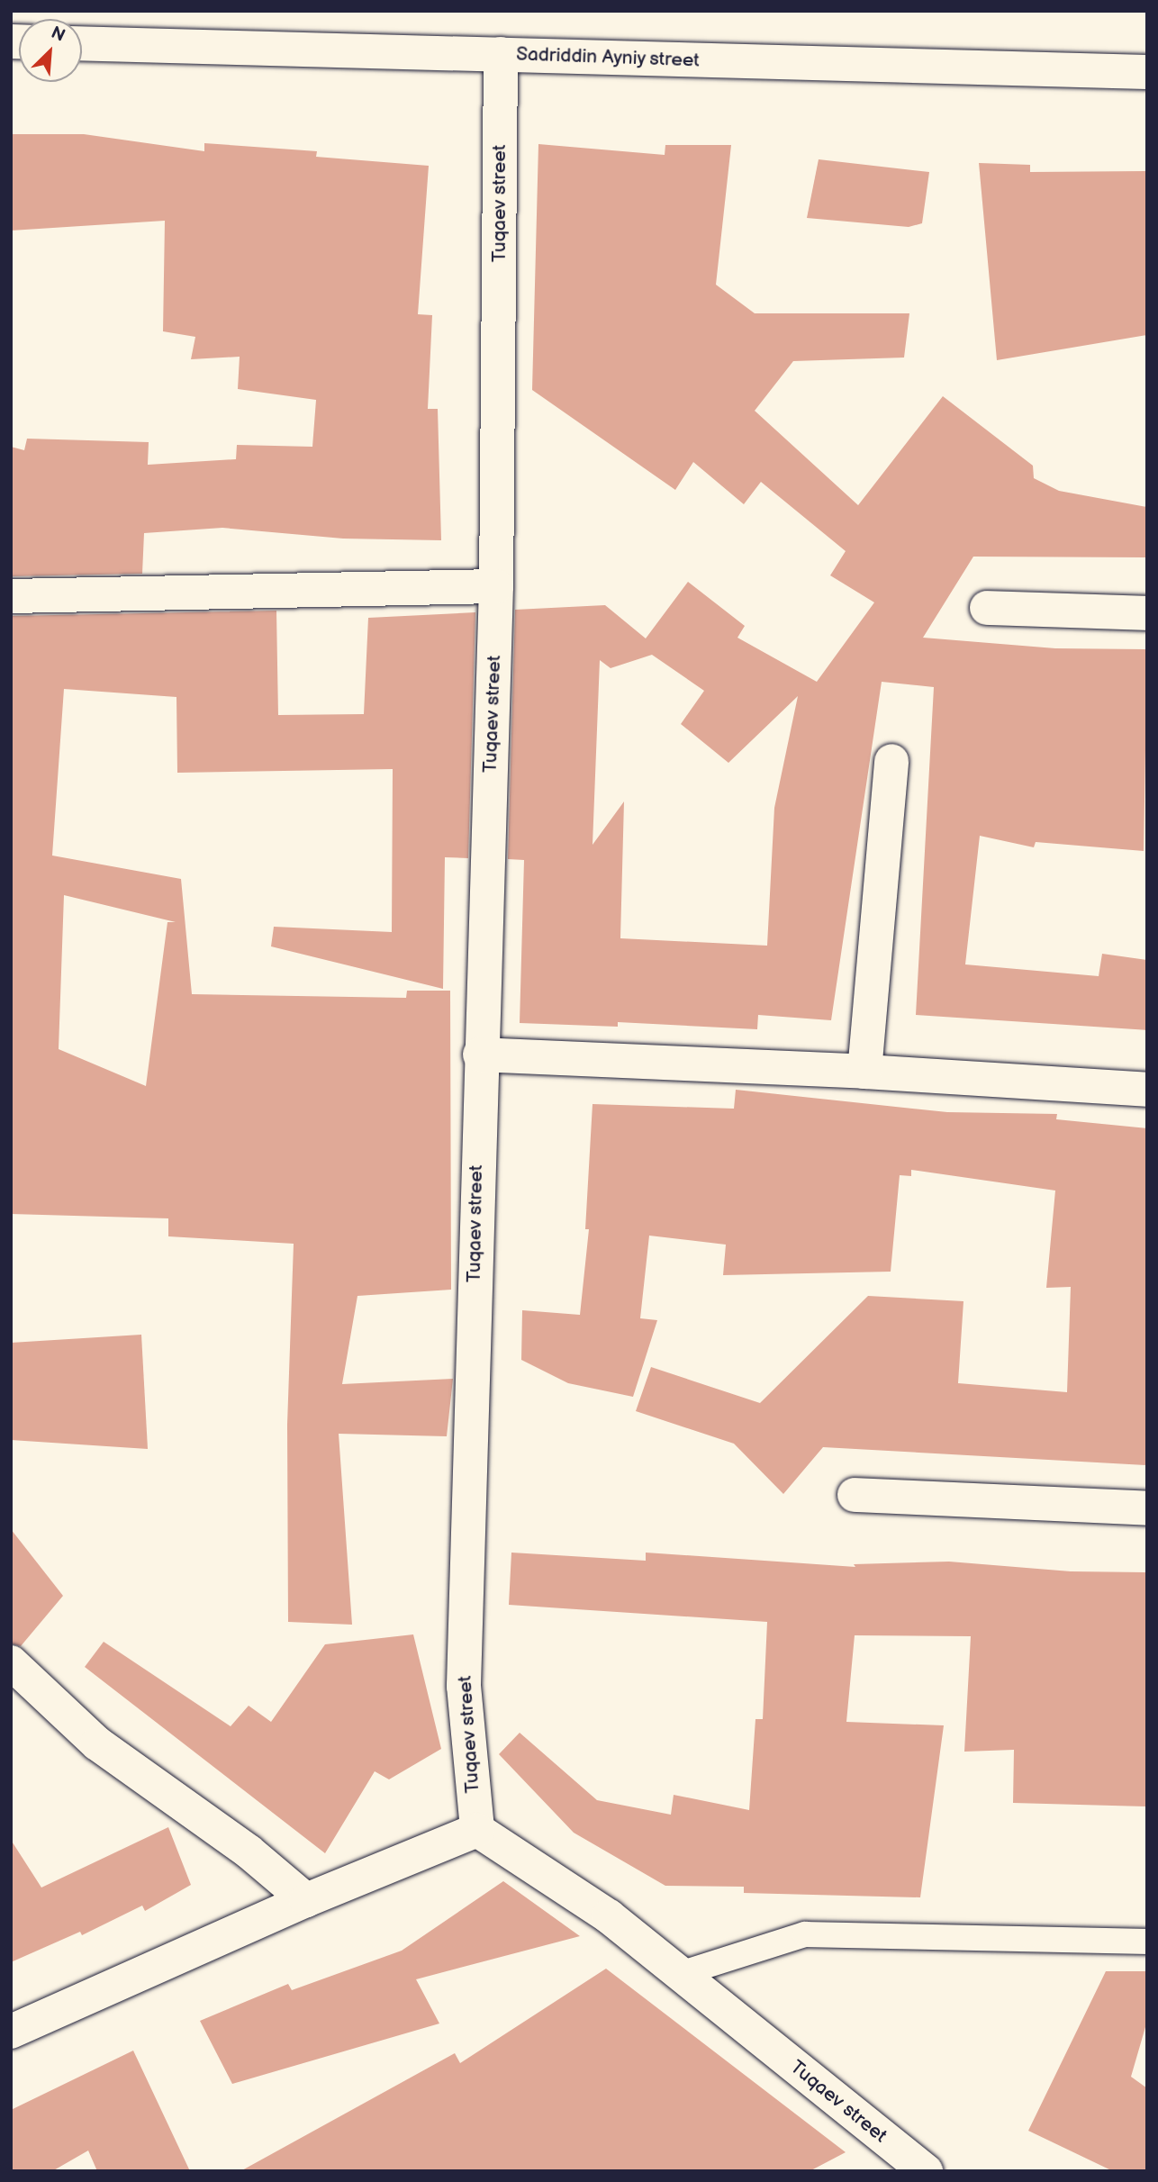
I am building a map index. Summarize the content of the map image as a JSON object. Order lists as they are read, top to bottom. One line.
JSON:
{"streets":{"street":["Sadriddin Ayniy street","Tuqaev street"]},"crossings":[["Sadriddin Ayniy street","Tuqaev street"]],"north":"top right"}
